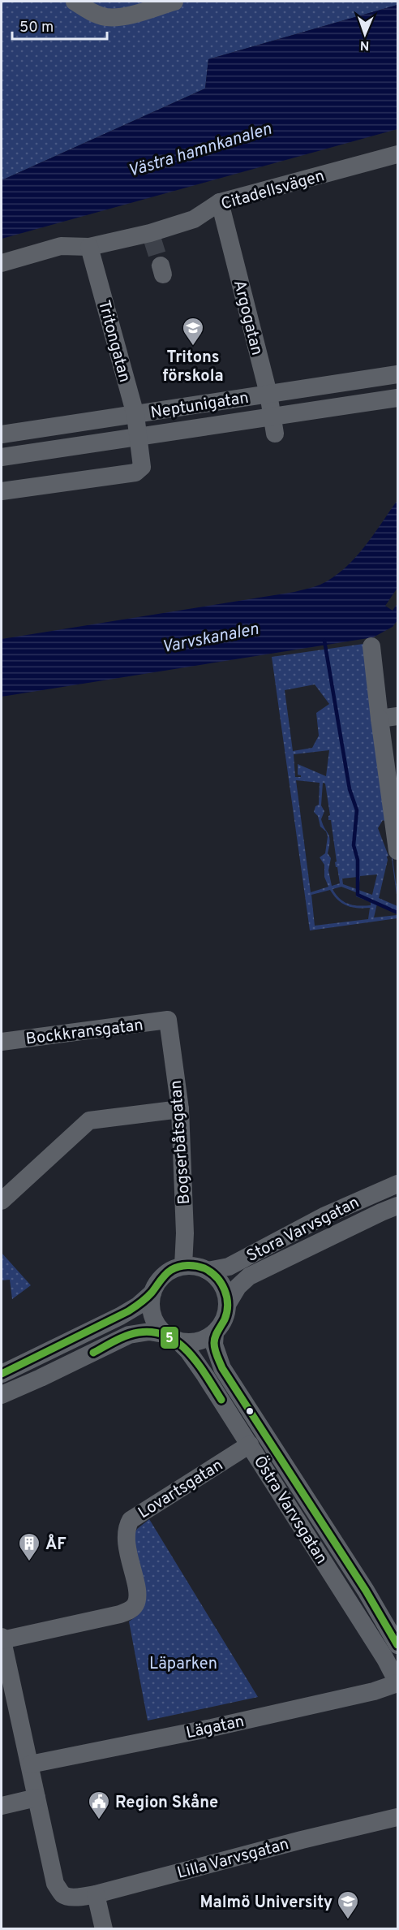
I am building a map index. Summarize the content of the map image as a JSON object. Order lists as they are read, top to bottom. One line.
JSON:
{"streets":{"street":["Citadellsvägen","Argogatan","Tritongatan","Neptunigatan","Bockkransgatan","Bogserbåtsgatan","Stora Varvsgatan","Lovartsgatan","Östra Varvsgatan","Lägatan","Lilla Varvsgatan"]},"crossings":[["Citadellsvägen","Argogatan"],["Citadellsvägen","Tritongatan"],["Argogatan","Neptunigatan"],["Tritongatan","Neptunigatan"],["Bockkransgatan","Bogserbåtsgatan"],["Bogserbåtsgatan","Stora Varvsgatan"],["Bogserbåtsgatan","Östra Varvsgatan"],["Stora Varvsgatan","Östra Varvsgatan"],["Lovartsgatan","Östra Varvsgatan"],["Östra Varvsgatan","Lägatan"]],"water":["Västra hamnkanalen","Varvskanalen"],"parks":["Läparken"],"places":{"school or university":["Tritons förskola","Malmö University"],"building":["ÅF"],"public building":["Region Skåne"]},"lines":["transit line 5"],"scale_bar":"50 m","north":"bottom"}
